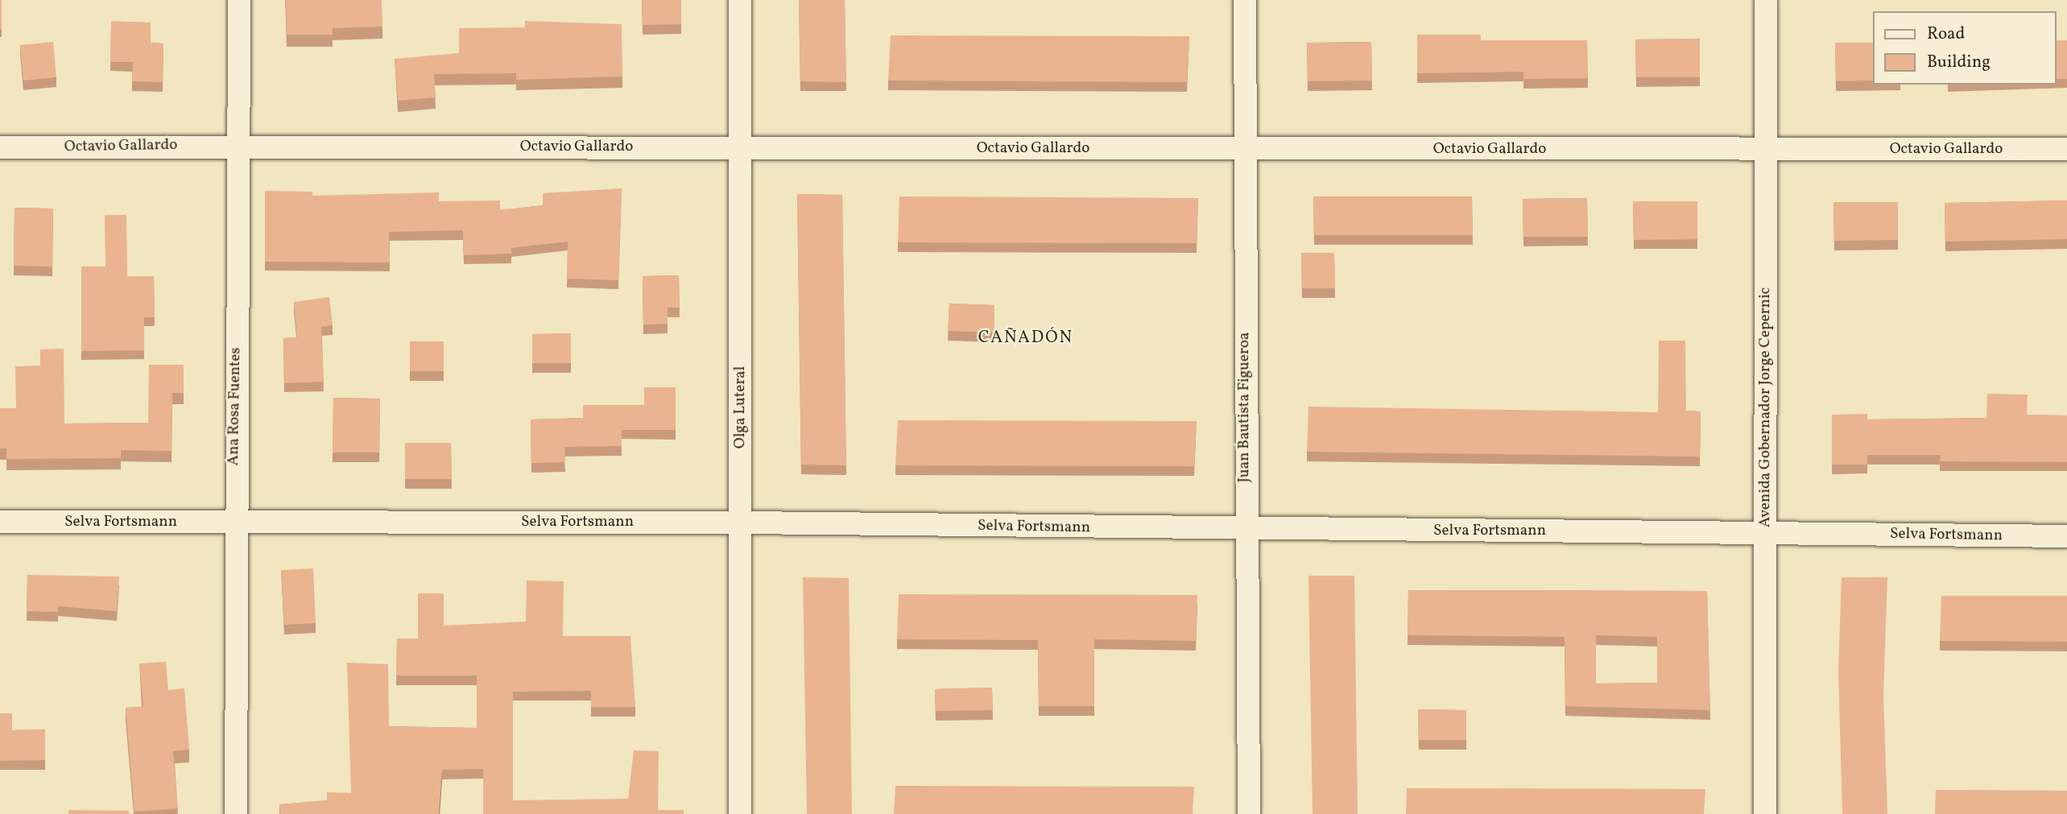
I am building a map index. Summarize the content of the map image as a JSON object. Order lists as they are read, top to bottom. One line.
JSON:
{"streets":{"street":["Octavio Gallardo","Ana Rosa Fuentes","Olga Luteral","Juan Bautista Figueroa","Avenida Gobernador Jorge Cepernic","Selva Fortsmann"]},"crossings":[["Octavio Gallardo","Ana Rosa Fuentes"],["Octavio Gallardo","Olga Luteral"],["Octavio Gallardo","Juan Bautista Figueroa"],["Octavio Gallardo","Avenida Gobernador Jorge Cepernic"],["Ana Rosa Fuentes","Selva Fortsmann"],["Olga Luteral","Selva Fortsmann"],["Juan Bautista Figueroa","Selva Fortsmann"],["Avenida Gobernador Jorge Cepernic","Selva Fortsmann"]],"districts":["CAÑADÓN"],"legend":["Road","Building"]}
